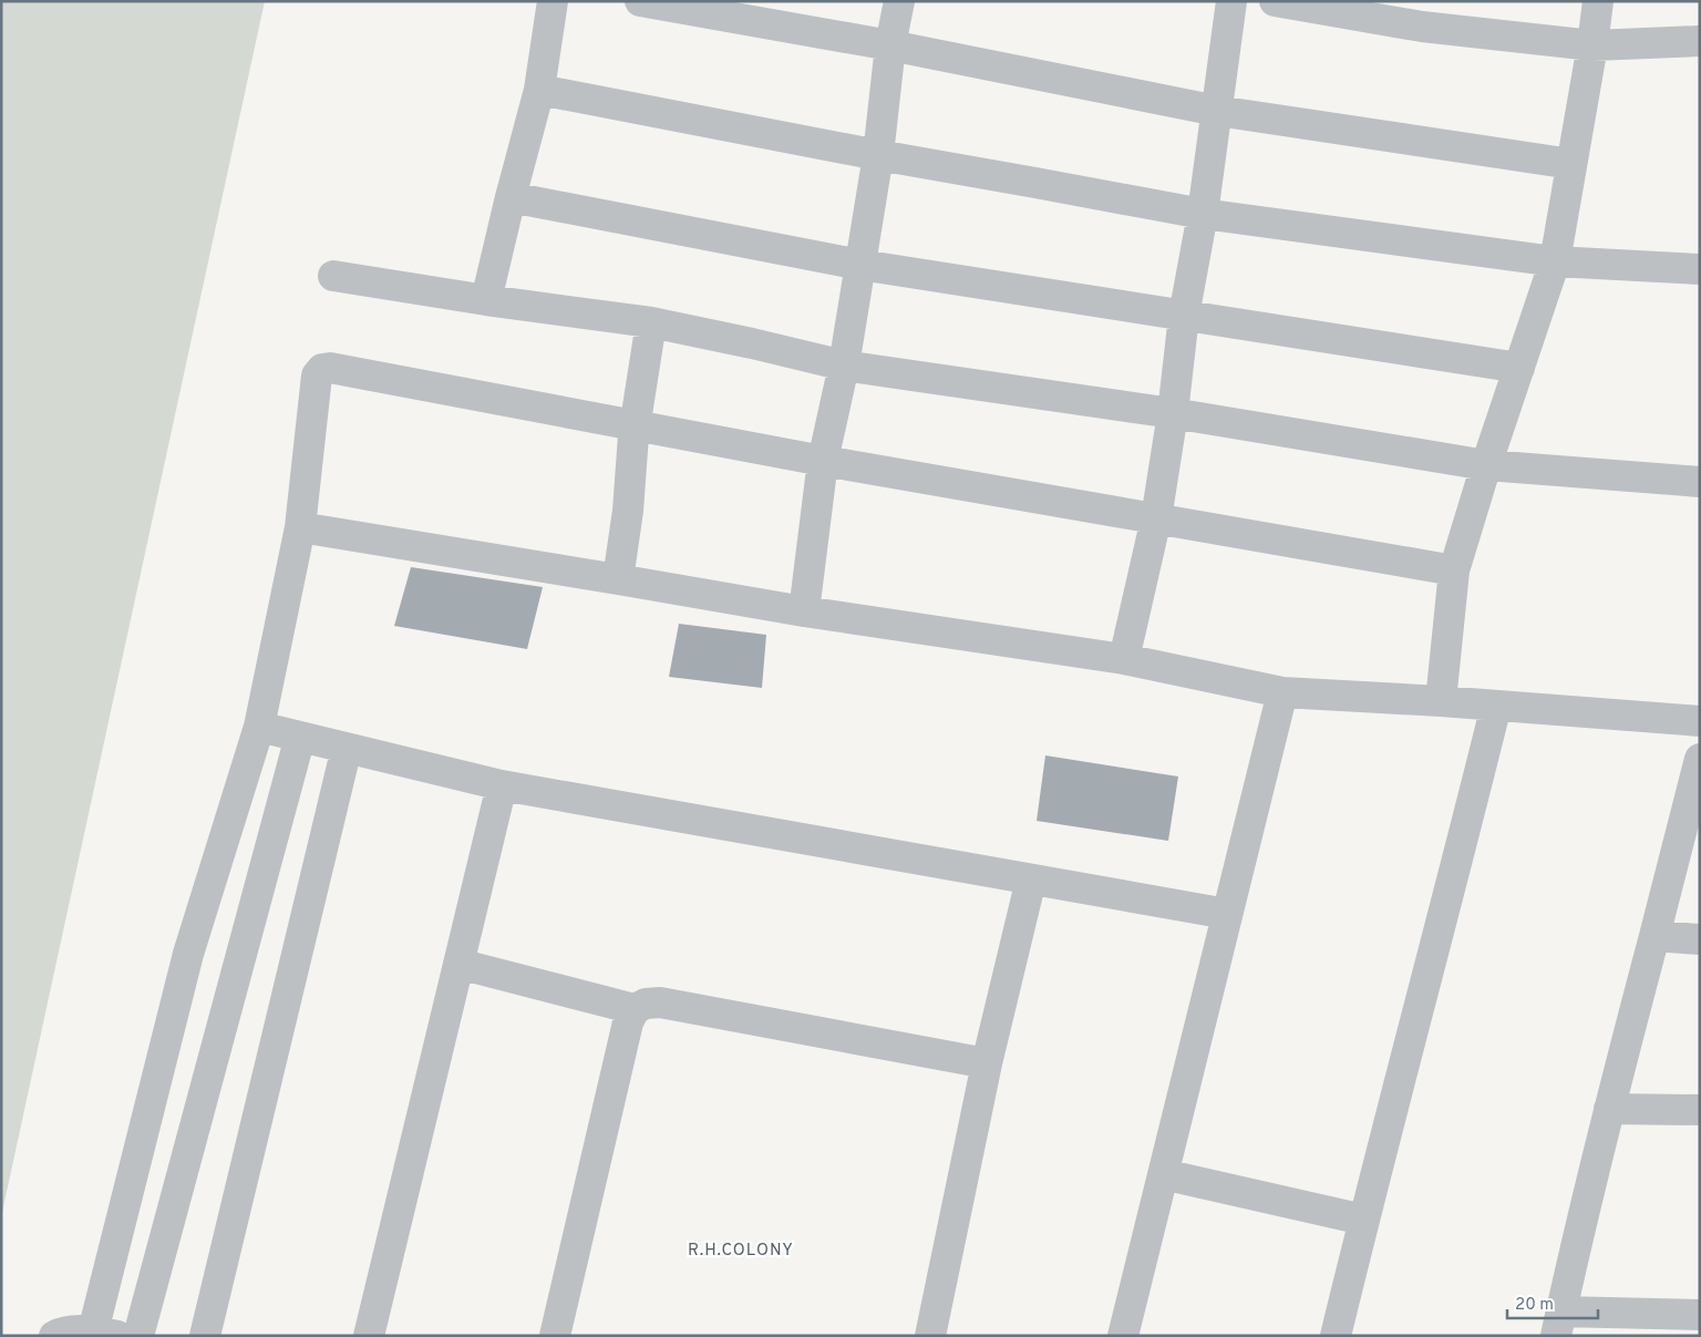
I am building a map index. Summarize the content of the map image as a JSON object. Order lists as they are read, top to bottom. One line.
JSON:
{"districts":["R.H.COLONY"],"scale_bar":"20 m"}
